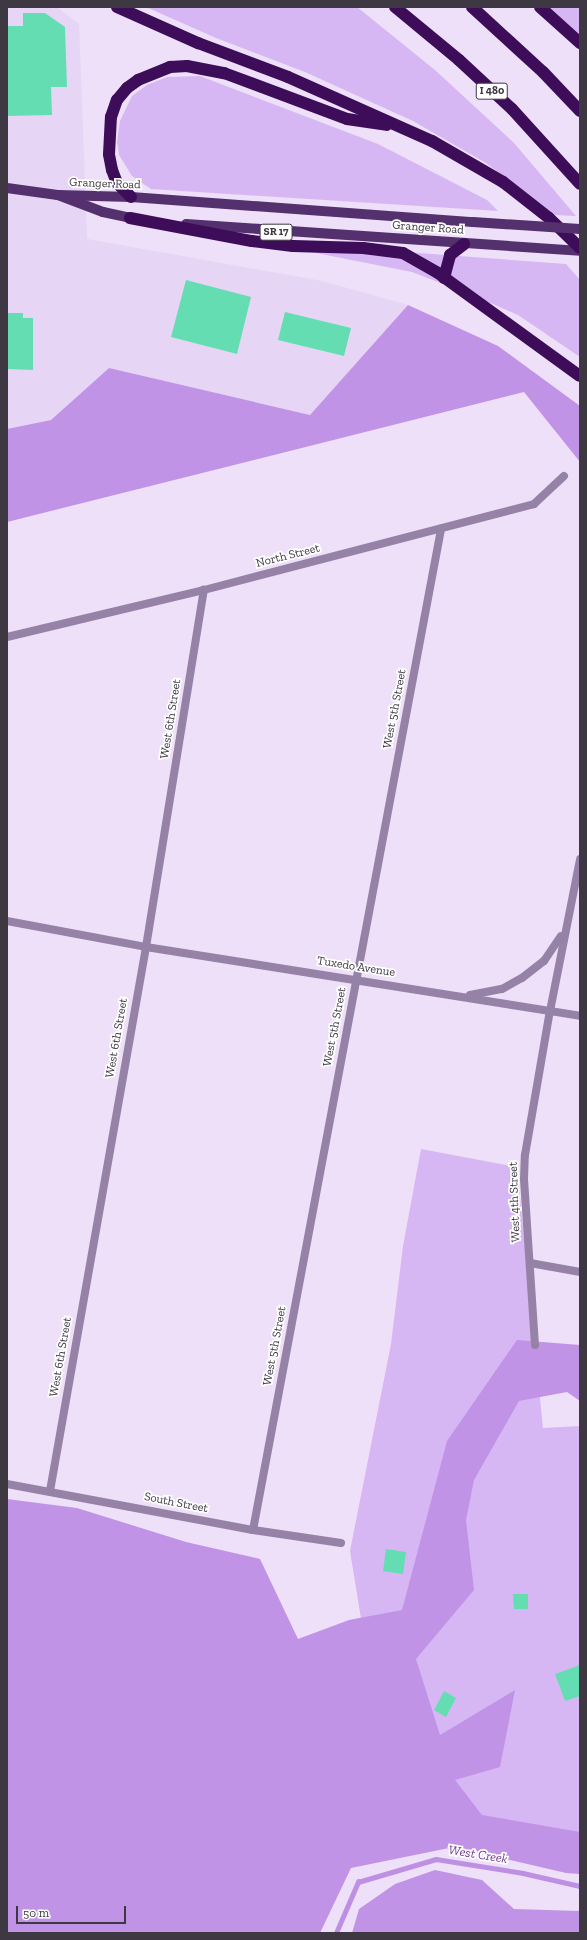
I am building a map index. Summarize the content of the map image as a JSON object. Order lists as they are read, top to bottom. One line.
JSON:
{"streets":{"highway":["I 480"],"main road":["Granger Road","SR 17"],"street":["North Street","West 5th Street","West 6th Street","Tuxedo Avenue","West 4th Street","South Street"]},"crossings":[["Granger Road","SR 17"],["North Street","West 5th Street"],["North Street","West 6th Street"],["West 5th Street","Tuxedo Avenue"],["West 5th Street","South Street"],["West 6th Street","Tuxedo Avenue"],["West 6th Street","South Street"],["Tuxedo Avenue","West 4th Street"]],"water":["West Creek"],"scale_bar":"50 m"}
